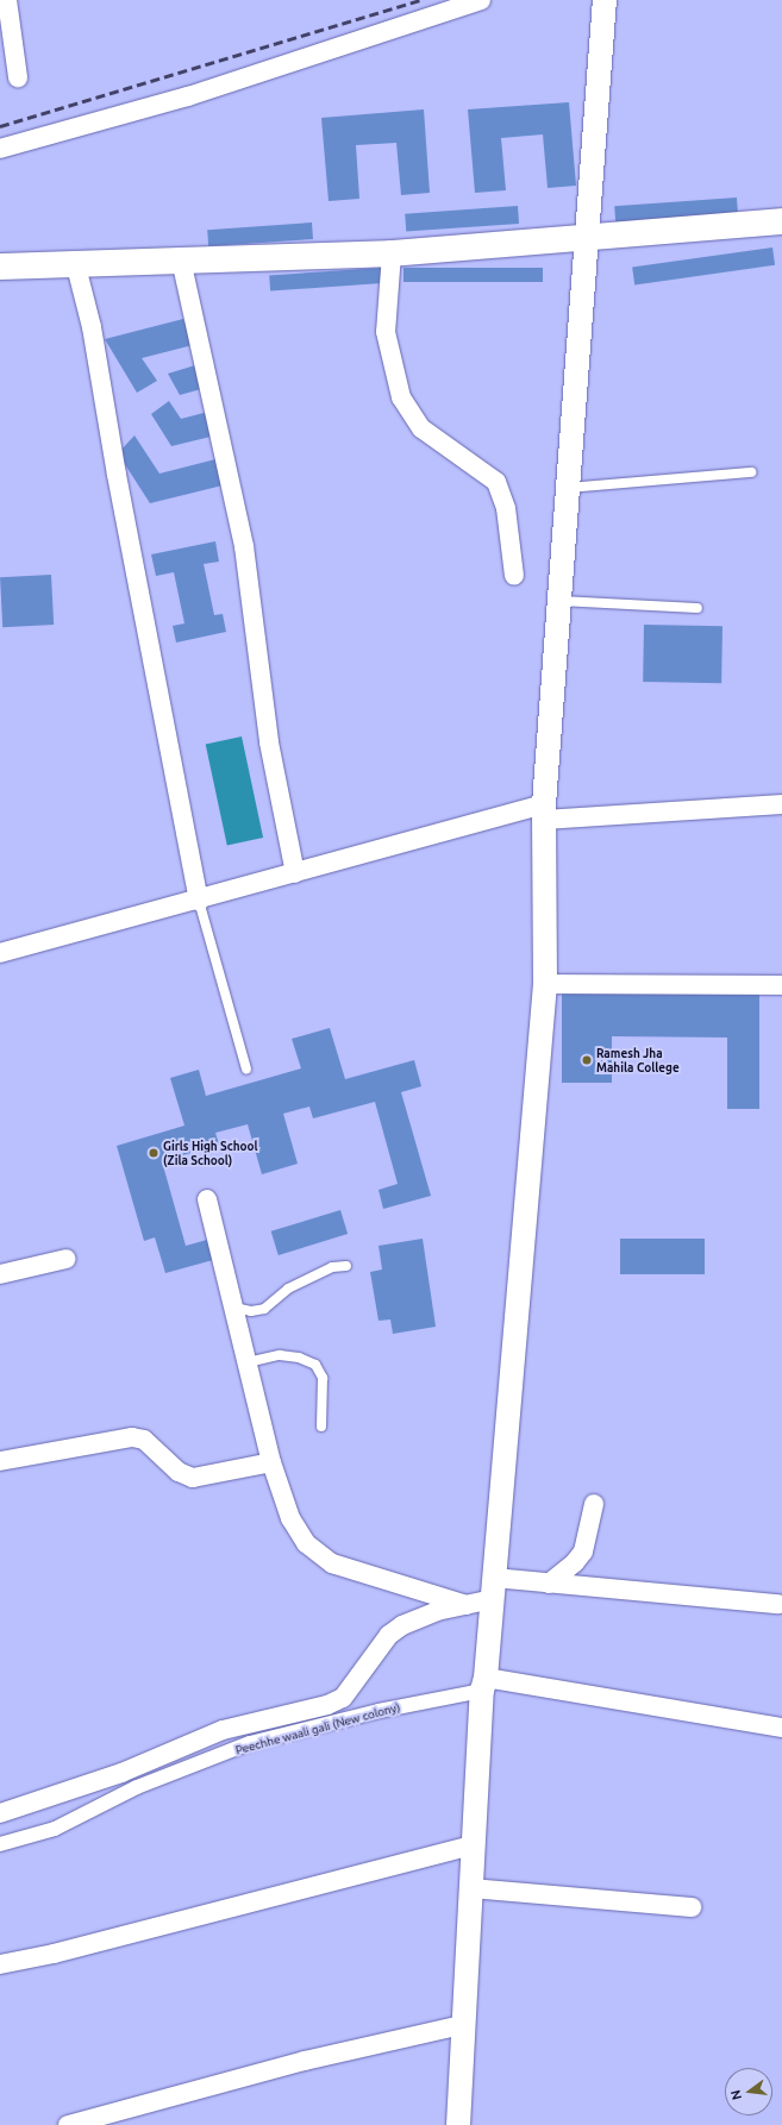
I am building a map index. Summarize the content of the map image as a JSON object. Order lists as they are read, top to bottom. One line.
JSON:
{"streets":{"street":["Peechhe waali gali (New colony)"]},"places":["Ramesh Jha Mahila College","Girls High School (Zila School)"],"north":"left"}
